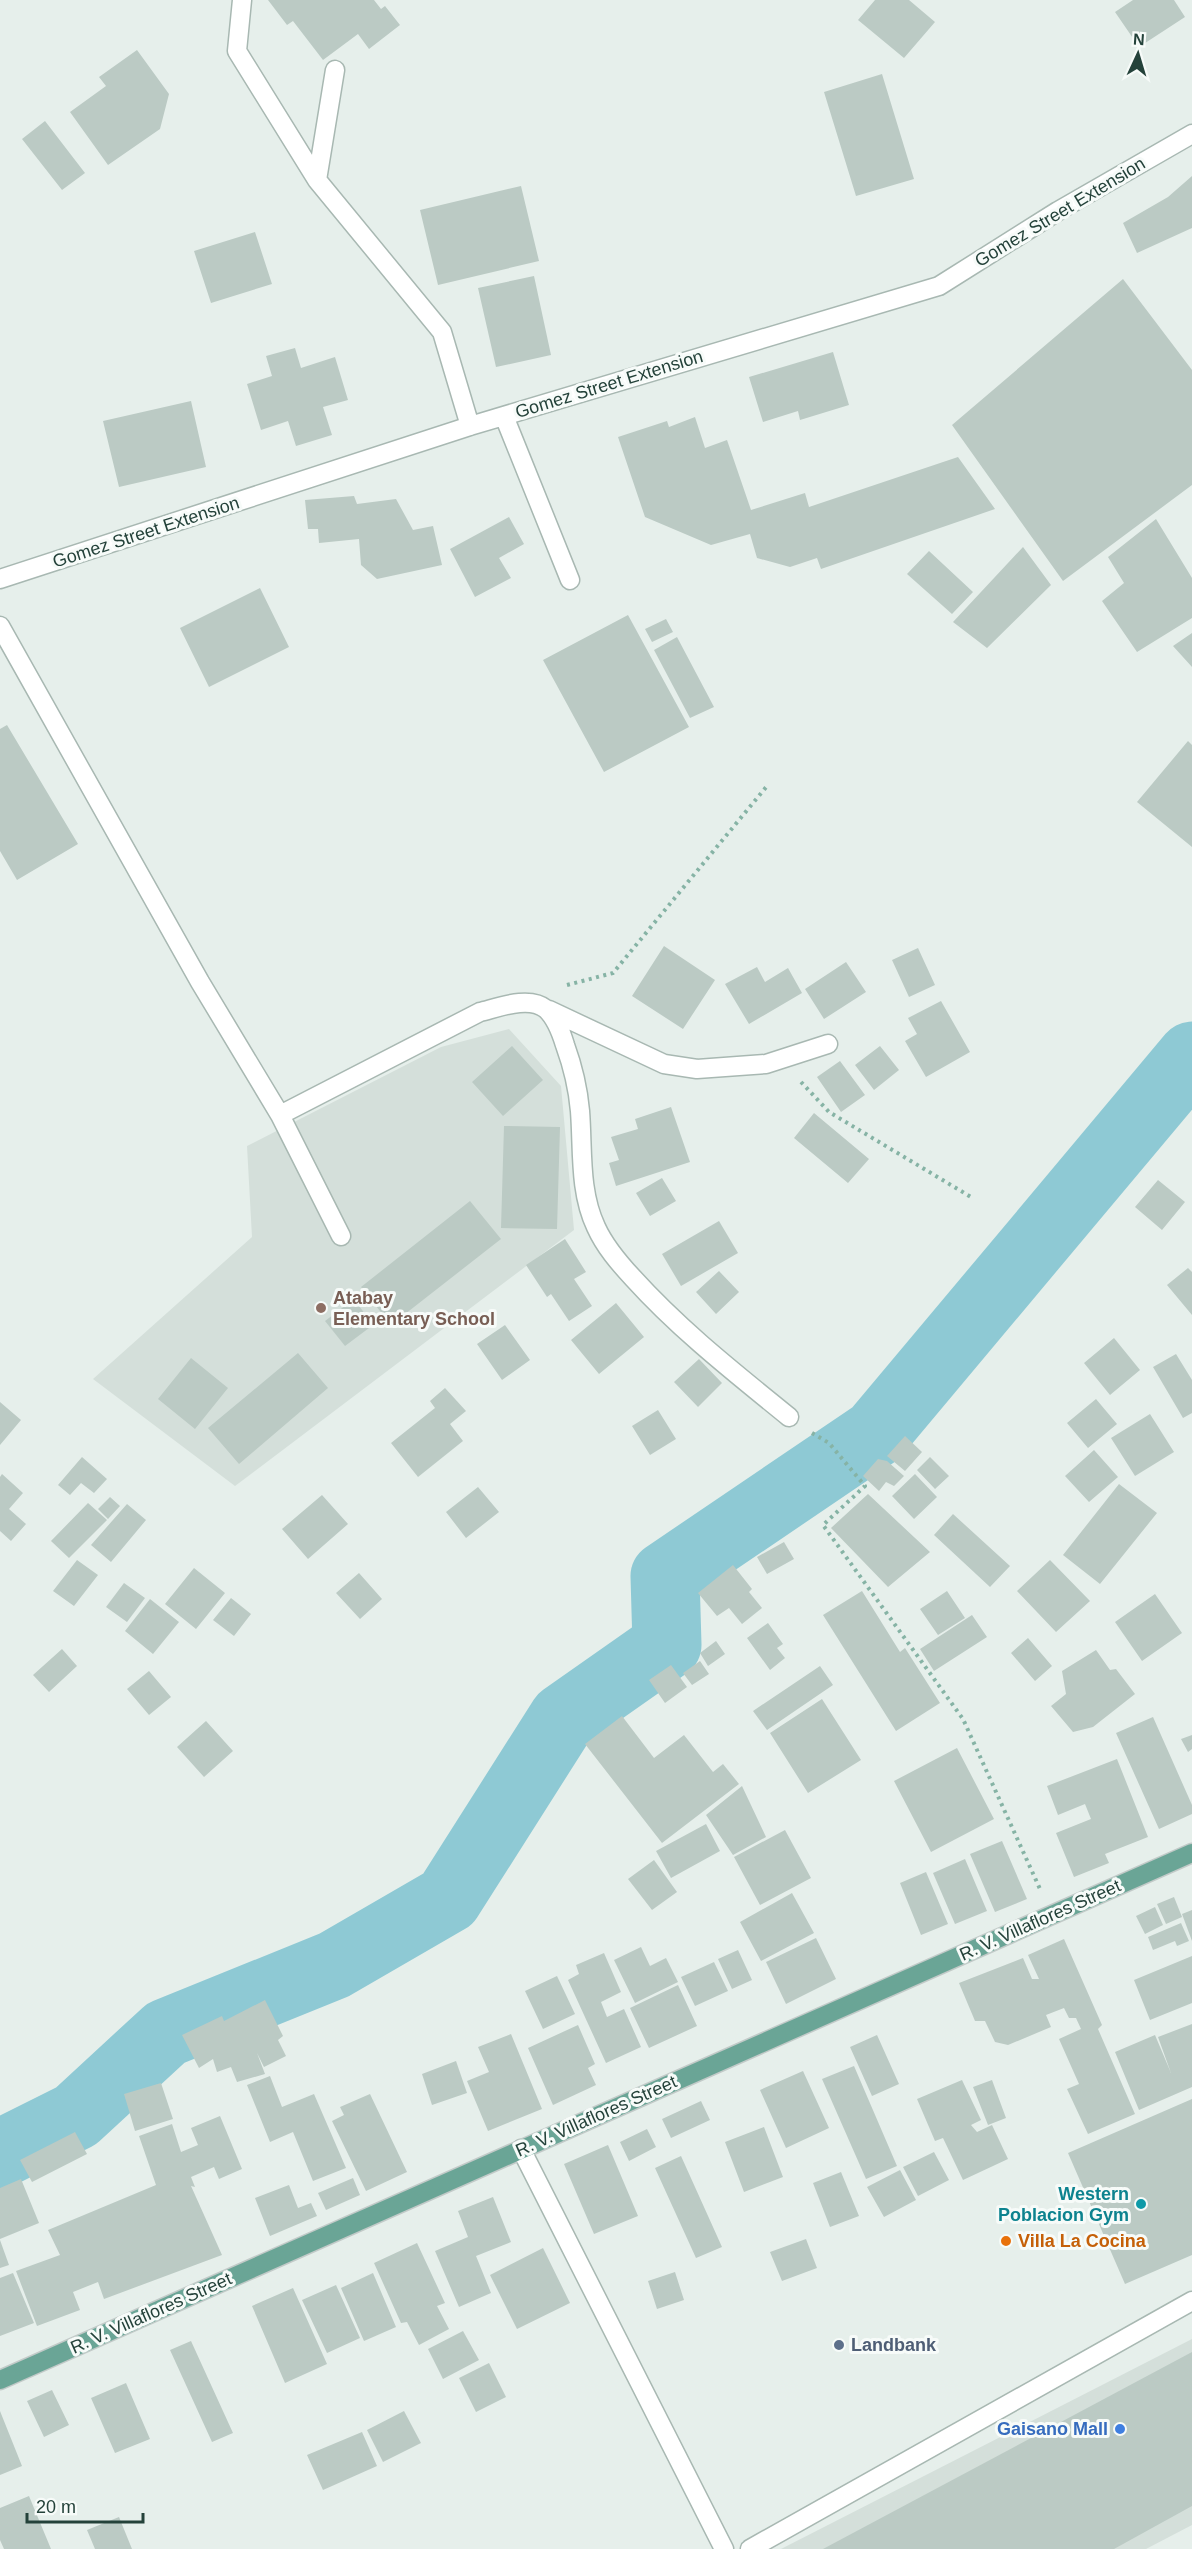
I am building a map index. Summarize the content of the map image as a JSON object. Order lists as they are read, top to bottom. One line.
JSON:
{"streets":{"main road":["R. V. Villaflores Street"],"street":["Gomez Street Extension"]},"places":["Atabay Elementary School","Western Poblacion Gym","Villa La Cocina","Landbank","Gaisano Mall"],"scale_bar":"20 m","north":"top"}
